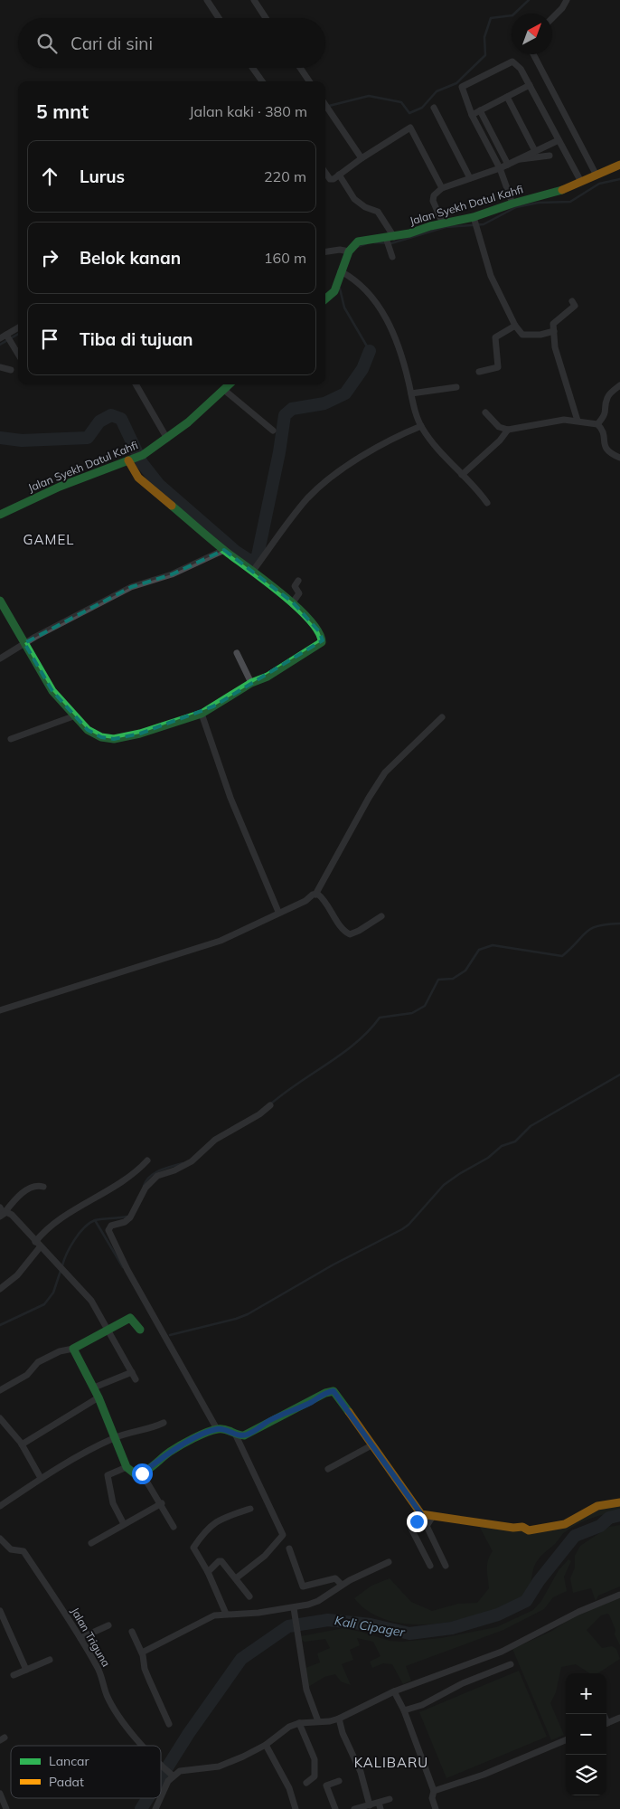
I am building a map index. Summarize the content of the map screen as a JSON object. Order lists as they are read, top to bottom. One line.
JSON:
{"streets":{"street":["Jalan Syekh Datul Kahfi","Jalan Triguna"]},"districts":["GAMEL","KALIBARU"],"water":["Kali Cipager"],"legend":["Lancar","Padat"],"north":"top right","page":{"search":"Cari di sini","heading":["5 mnt","Jalan kaki · 380 m"],"list":[["Lurus","220 m"],["Belok kanan","160 m"],"Tiba di tujuan"],"map_buttons":["+","−"]}}
